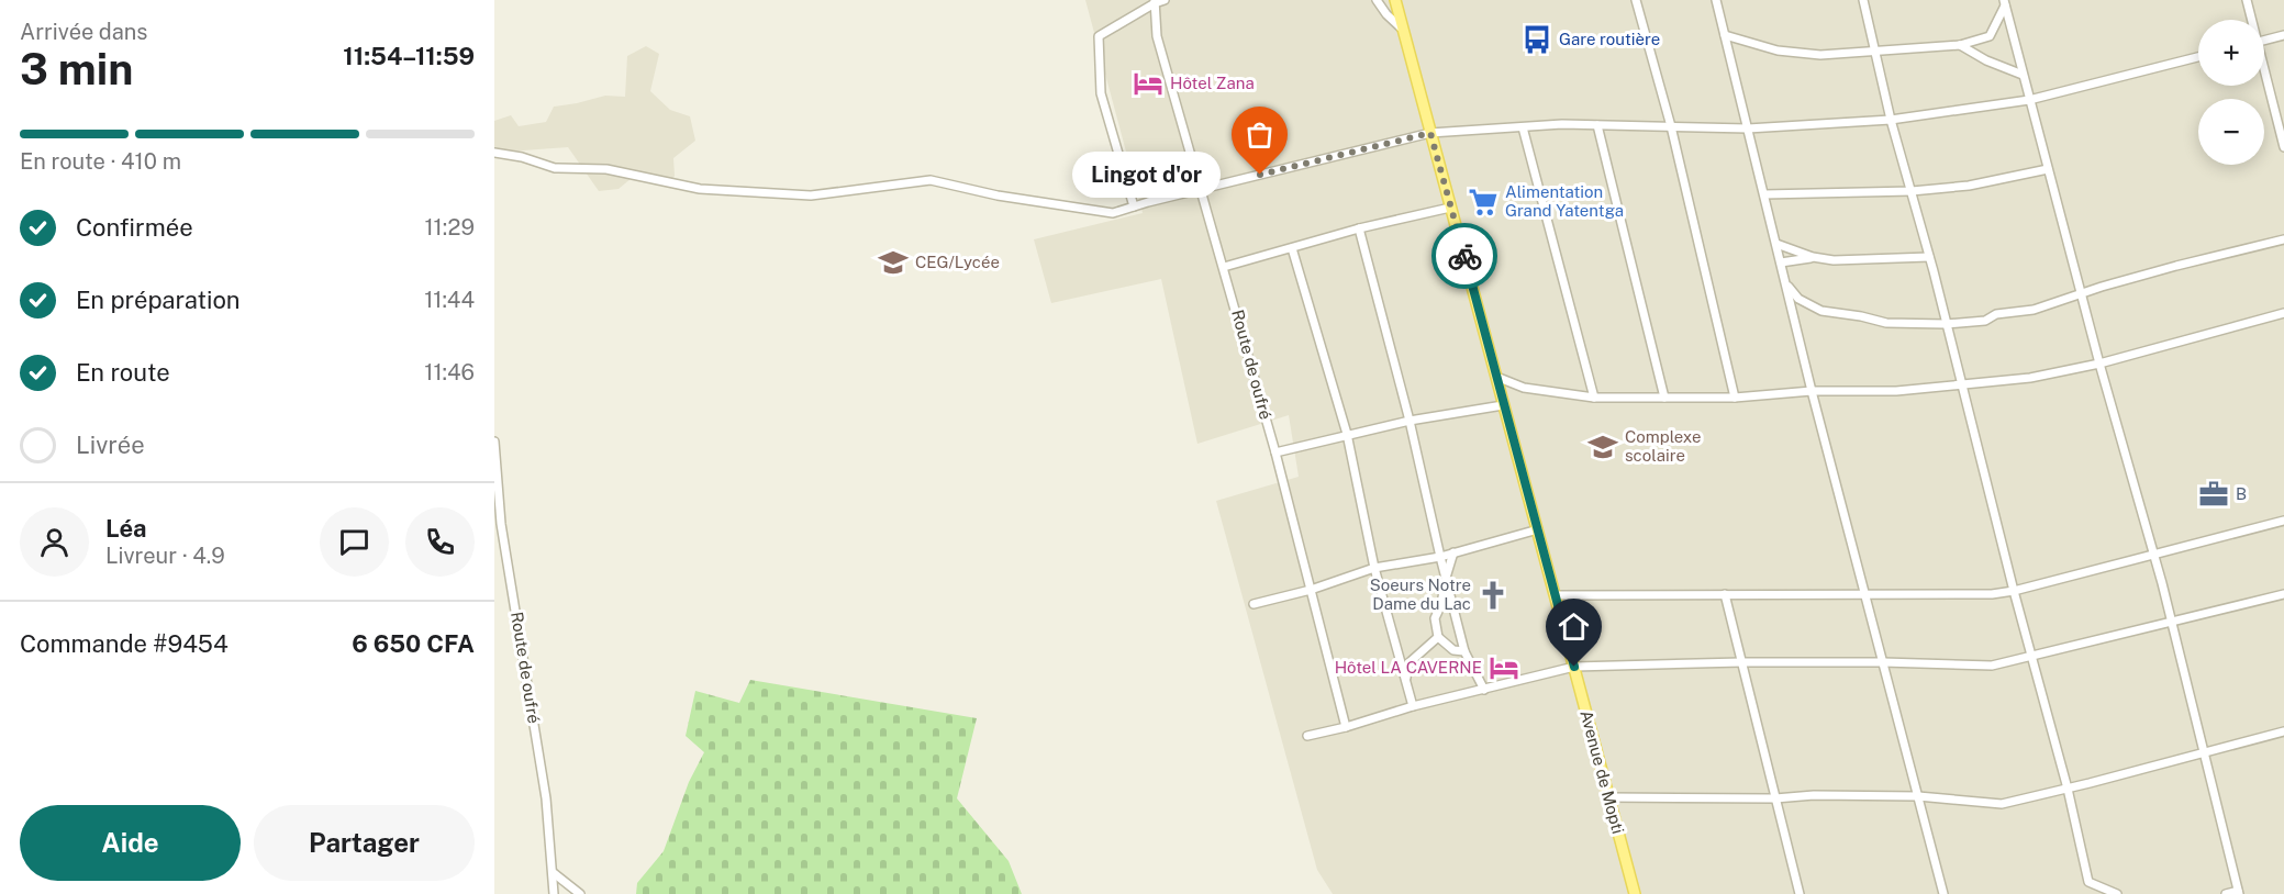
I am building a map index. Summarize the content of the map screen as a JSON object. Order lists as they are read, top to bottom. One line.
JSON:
{"streets":{"main road":["Avenue de Mopti"],"street":["Route de oufré"]},"places":{"bus stop":["Gare routière"],"hotel":["Hôtel Zana","Hôtel LA CAVERNE"],"other":["Lingot d'or"],"supermarket":["Alimentation Grand Yatentga"],"school or university":["CEG/Lycée","Complexe scolaire"],"office":["B"],"church":["Soeurs Notre Dame du Lac"]},"page":{"heading":["3 min","Arrivée dans","11:54–11:59"],"panel":["Léa","Livreur · 4.9","Commande #9454","6 650 CFA"],"map_buttons":["+","−"],"bar":"En route · 410 m","bubble":"Lingot d'or","list":[["Confirmée","11:29"],["En préparation","11:44"],["En route","11:46"],"Livrée"],"buttons":["Aide","Partager"]}}
